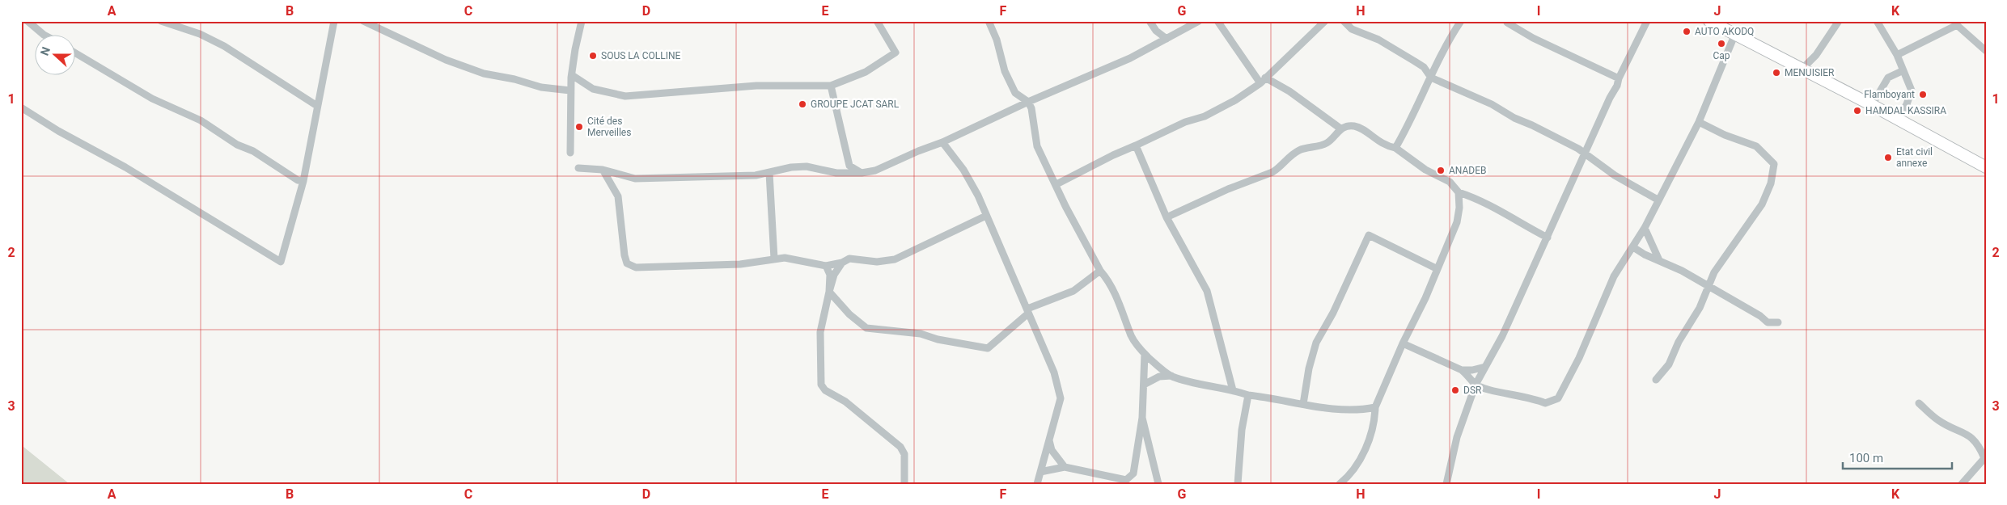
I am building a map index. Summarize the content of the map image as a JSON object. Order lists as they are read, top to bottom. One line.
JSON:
{"places":["AUTO AKODQ","Cap","SOUS LA COLLINE","MENUISIER","Flamboyant","GROUPE JCAT SARL","HAMDAL KASSIRA","Cité des Merveilles","Etat civil annexe","ANADEB","DSR"],"scale_bar":"100 m","north":"left","grid":{"columns":["A","B","C","D","E","F","G","H","I","J","K"],"rows":["1","2","3"]}}
